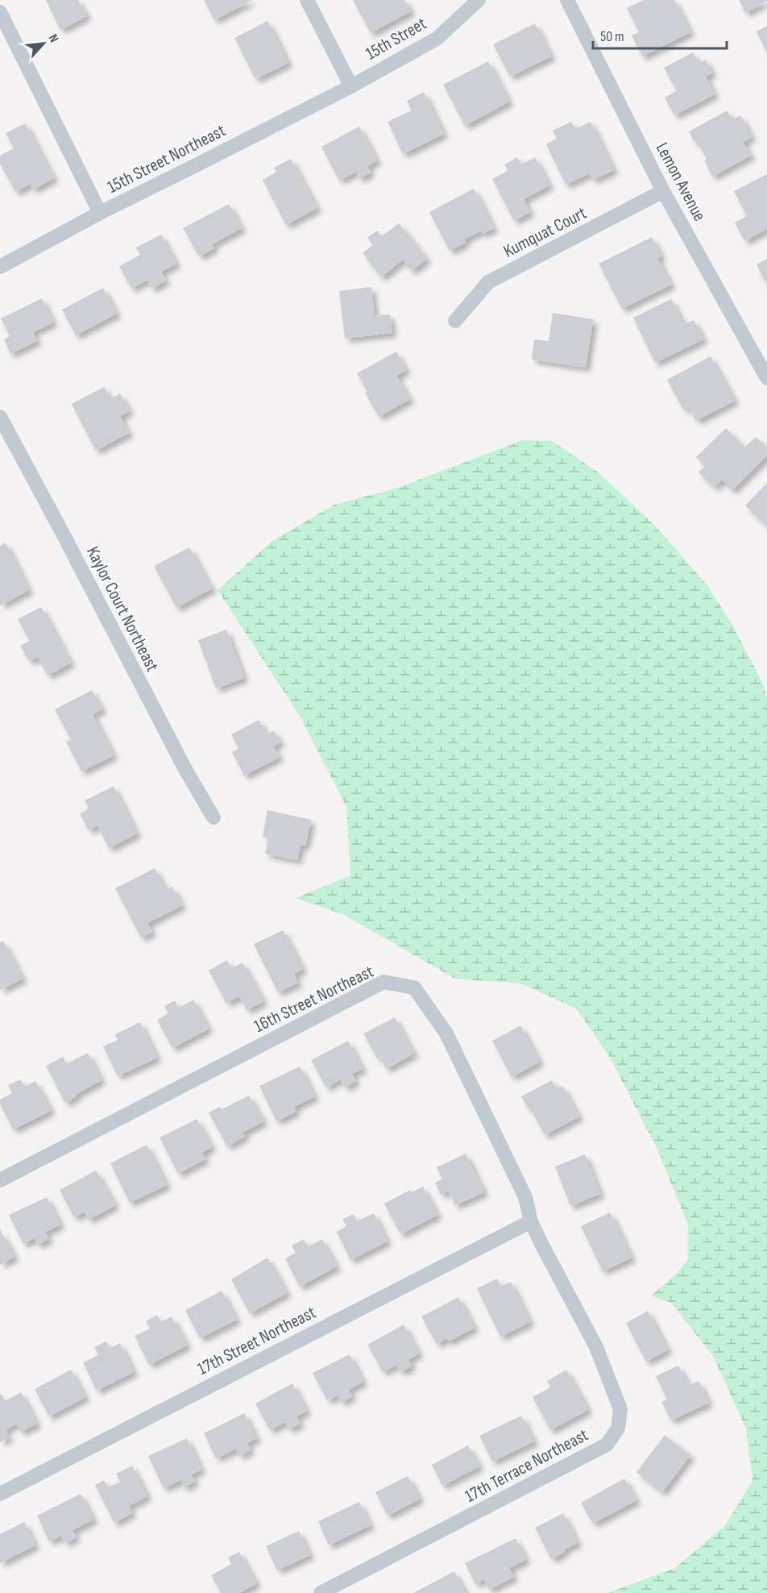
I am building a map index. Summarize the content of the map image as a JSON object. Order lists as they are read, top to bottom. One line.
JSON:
{"streets":{"street":["15th Street","15th Street Northeast","Lemon Avenue","Kumquat Court","Kaylor Court Northeast","16th Street Northeast","17th Street Northeast","17th Terrace Northeast"]},"crossings":[["15th Street","15th Street Northeast"],["Lemon Avenue","Kumquat Court"],["16th Street Northeast","17th Street Northeast"],["16th Street Northeast","17th Terrace Northeast"],["17th Street Northeast","17th Terrace Northeast"]],"scale_bar":"50 m","north":"top right"}
